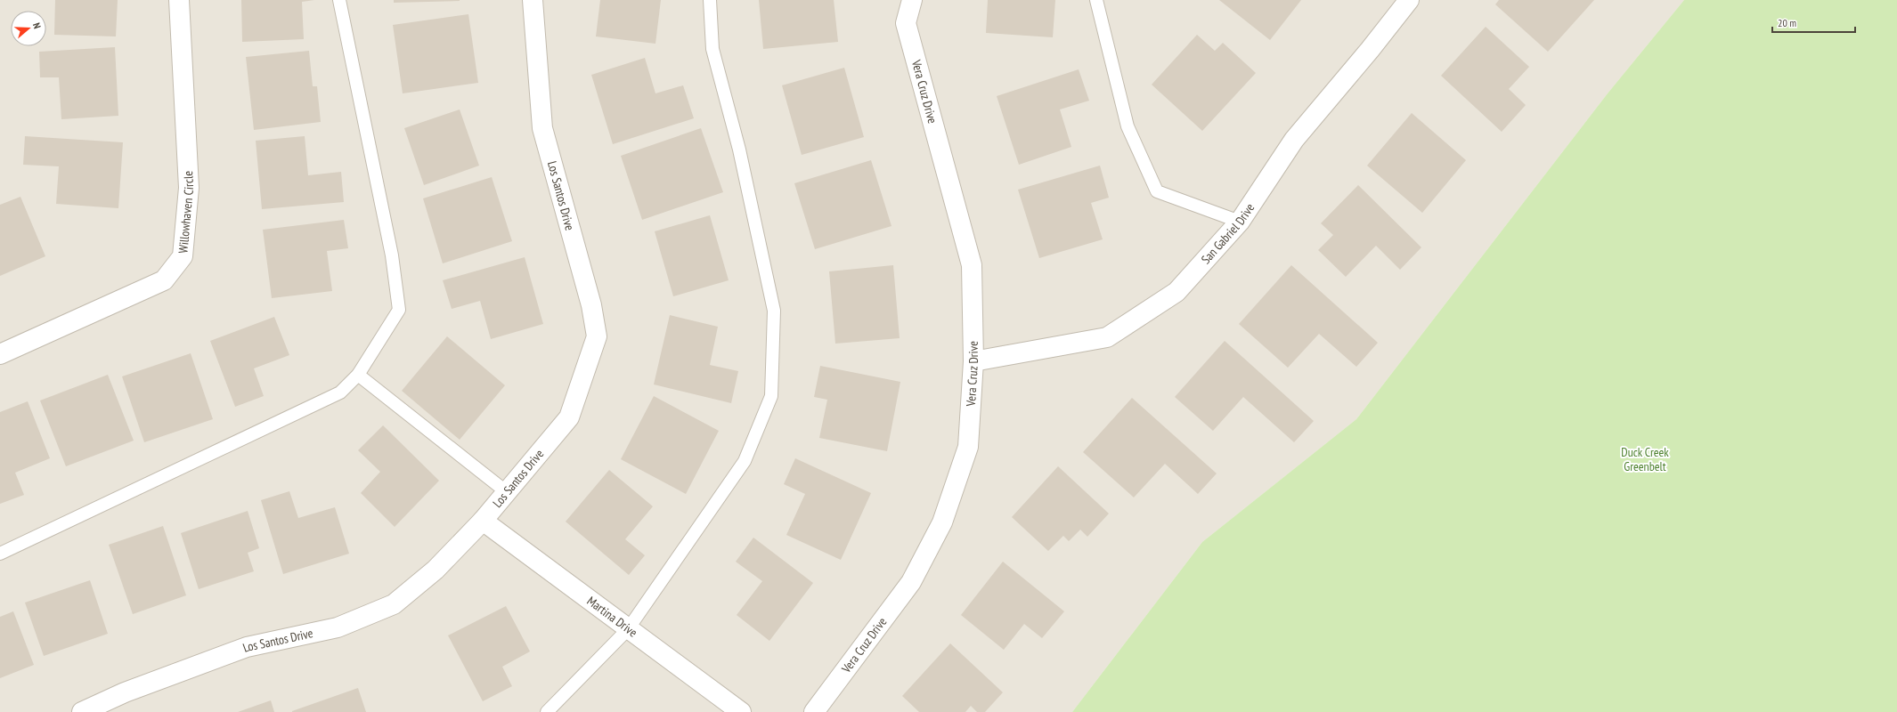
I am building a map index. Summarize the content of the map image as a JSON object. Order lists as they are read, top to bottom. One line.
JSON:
{"streets":{"street":["Vera Cruz Drive","Los Santos Drive","Willowhaven Circle","San Gabriel Drive","Martina Drive"]},"crossings":[["Vera Cruz Drive","San Gabriel Drive"],["Los Santos Drive","Martina Drive"]],"parks":["Duck Creek Greenbelt"],"scale_bar":"20 m","north":"right"}
